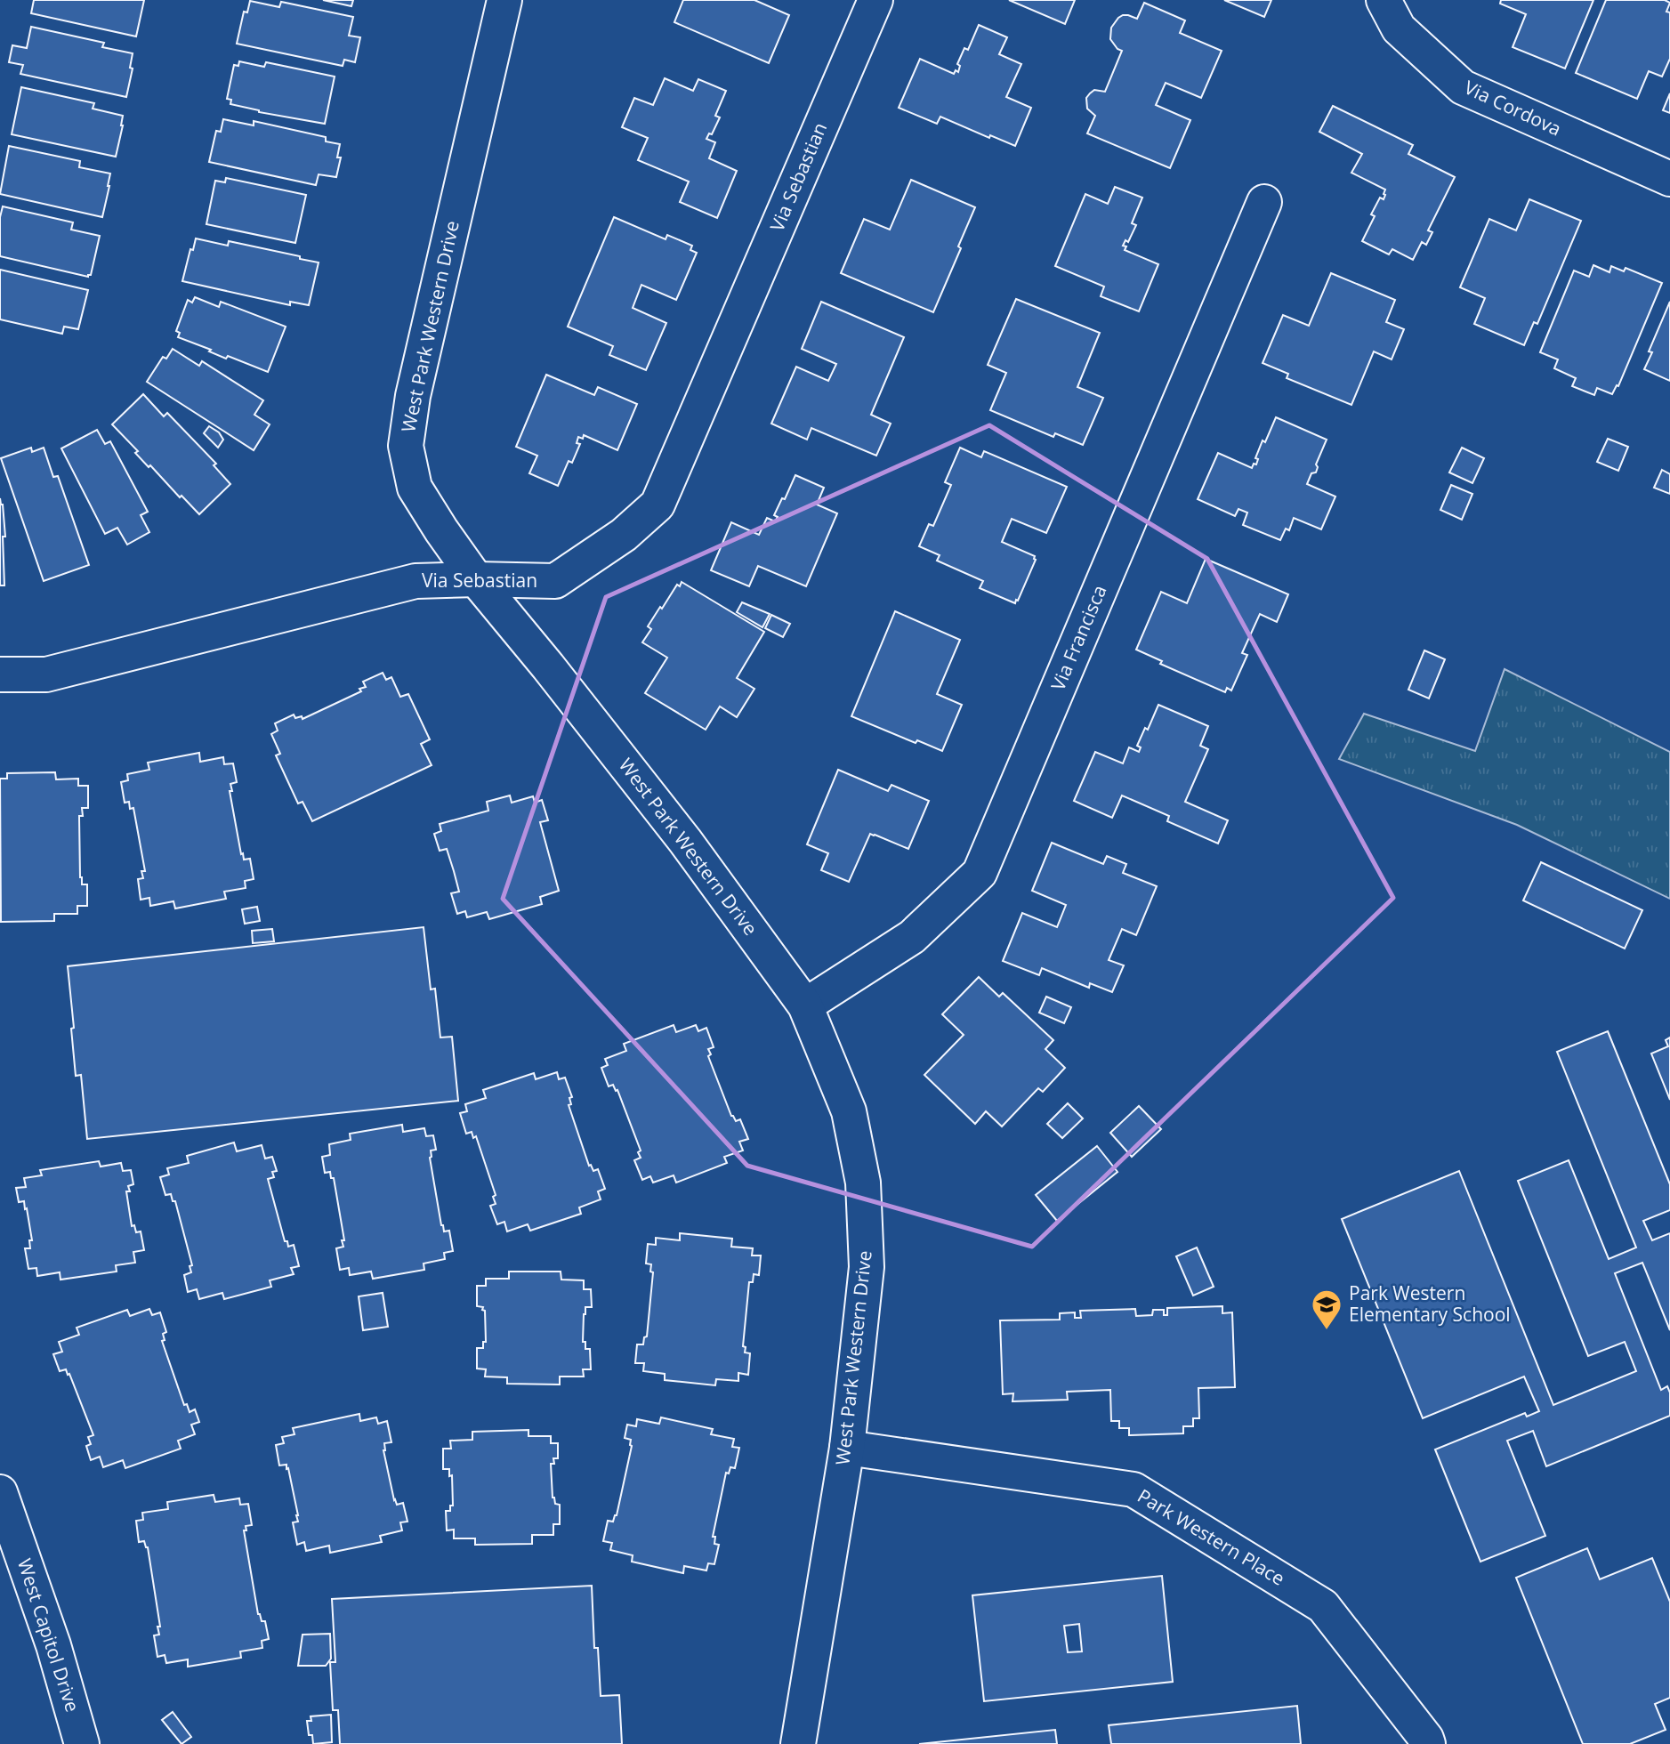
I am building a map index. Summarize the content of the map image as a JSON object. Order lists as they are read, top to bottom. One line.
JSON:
{"streets":{"street":["Via Cordova","Via Sebastian","West Park Western Drive","Via Francisca","Park Western Place","West Capitol Drive"]},"crossings":[["Via Sebastian","West Park Western Drive"],["West Park Western Drive","Via Francisca"],["West Park Western Drive","Park Western Place"]],"places":{"school or university":["Park Western Elementary School"]}}
